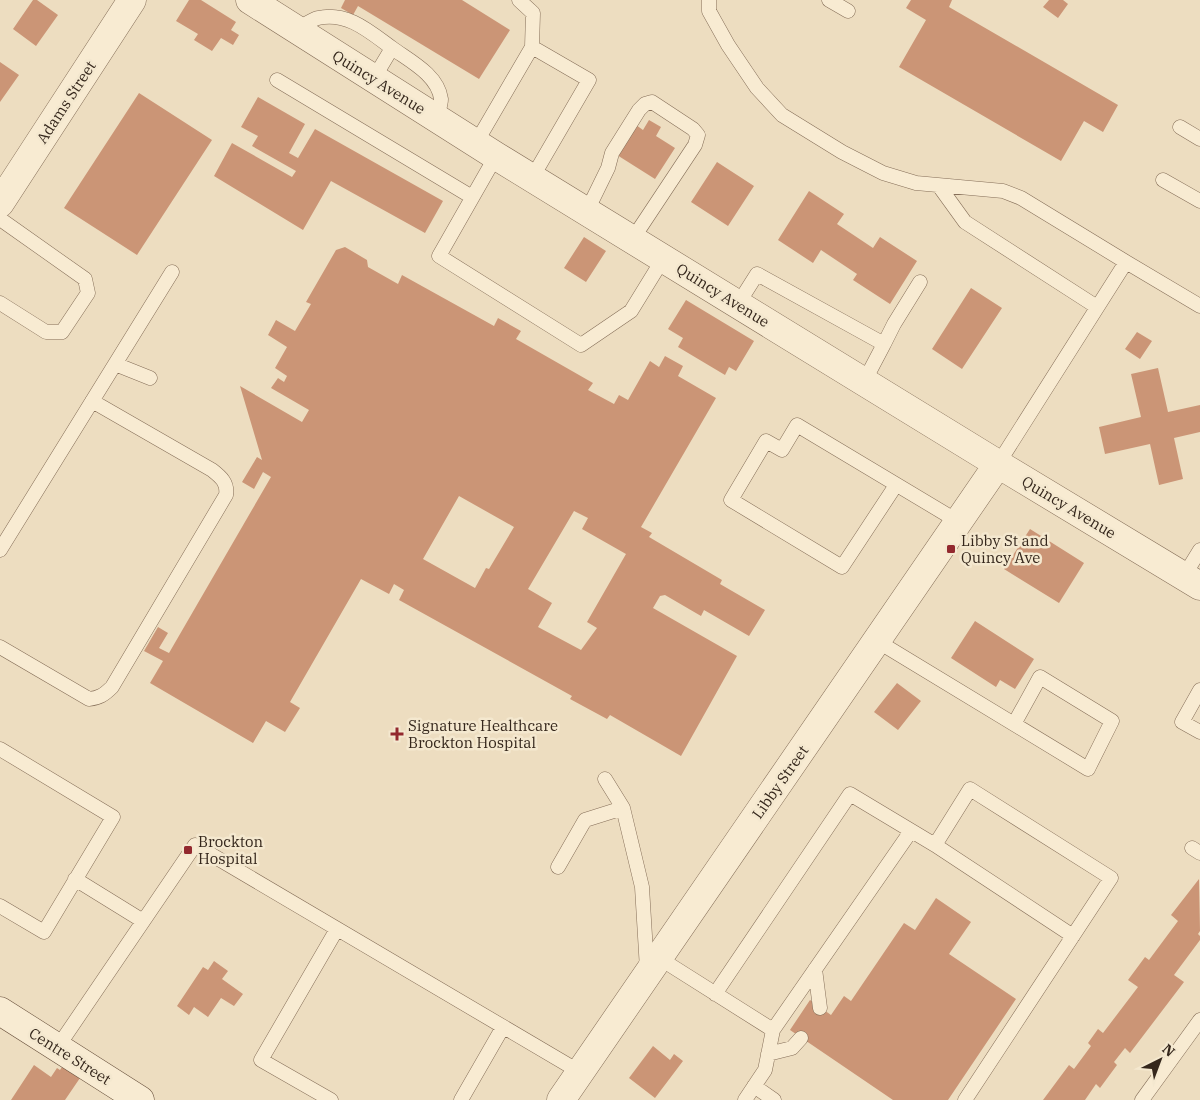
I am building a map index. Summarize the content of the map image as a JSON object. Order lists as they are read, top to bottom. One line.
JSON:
{"streets":{"street":["Quincy Avenue","Adams Street","Libby Street","Centre Street"]},"crossings":[["Quincy Avenue","Libby Street"]],"places":{"transit":["Libby St and Quincy Ave","Brockton Hospital"],"health":["Signature Healthcare Brockton Hospital"]},"north":"top right"}
